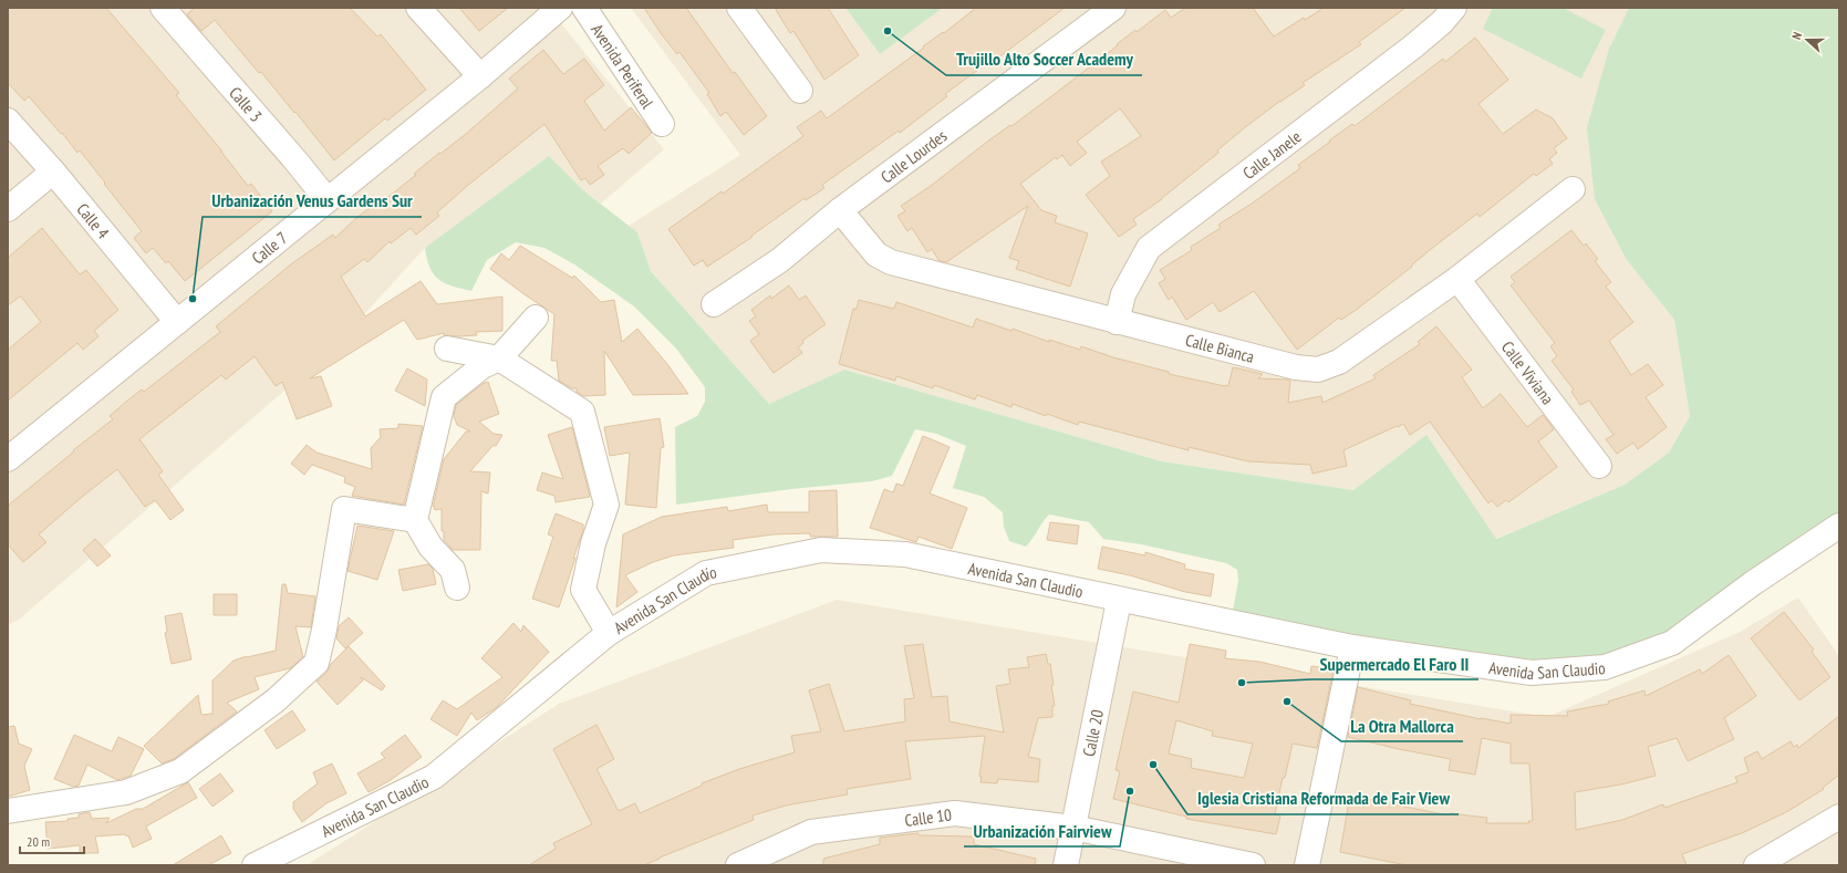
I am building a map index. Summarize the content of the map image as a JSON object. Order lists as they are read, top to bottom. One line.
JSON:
{"streets":{"street":["Avenida Periferal","Calle 3","Calle Janele","Calle Lourdes","Calle 4","Calle 7","Calle Bianca","Calle Viviana","Avenida San Claudio","Calle 20","Calle 10"]},"crossings":[["Calle 3","Calle 7"],["Calle Janele","Calle Bianca"],["Calle Lourdes","Calle Bianca"],["Calle 4","Calle 7"],["Calle Bianca","Calle Viviana"],["Avenida San Claudio","Calle 20"],["Calle 20","Calle 10"]],"places":["Trujillo Alto Soccer Academy","Urbanización Venus Gardens Sur","Supermercado El Faro II","La Otra Mallorca","Iglesia Cristiana Reformada de Fair View","Urbanización Fairview"],"scale_bar":"20 m","north":"left"}
